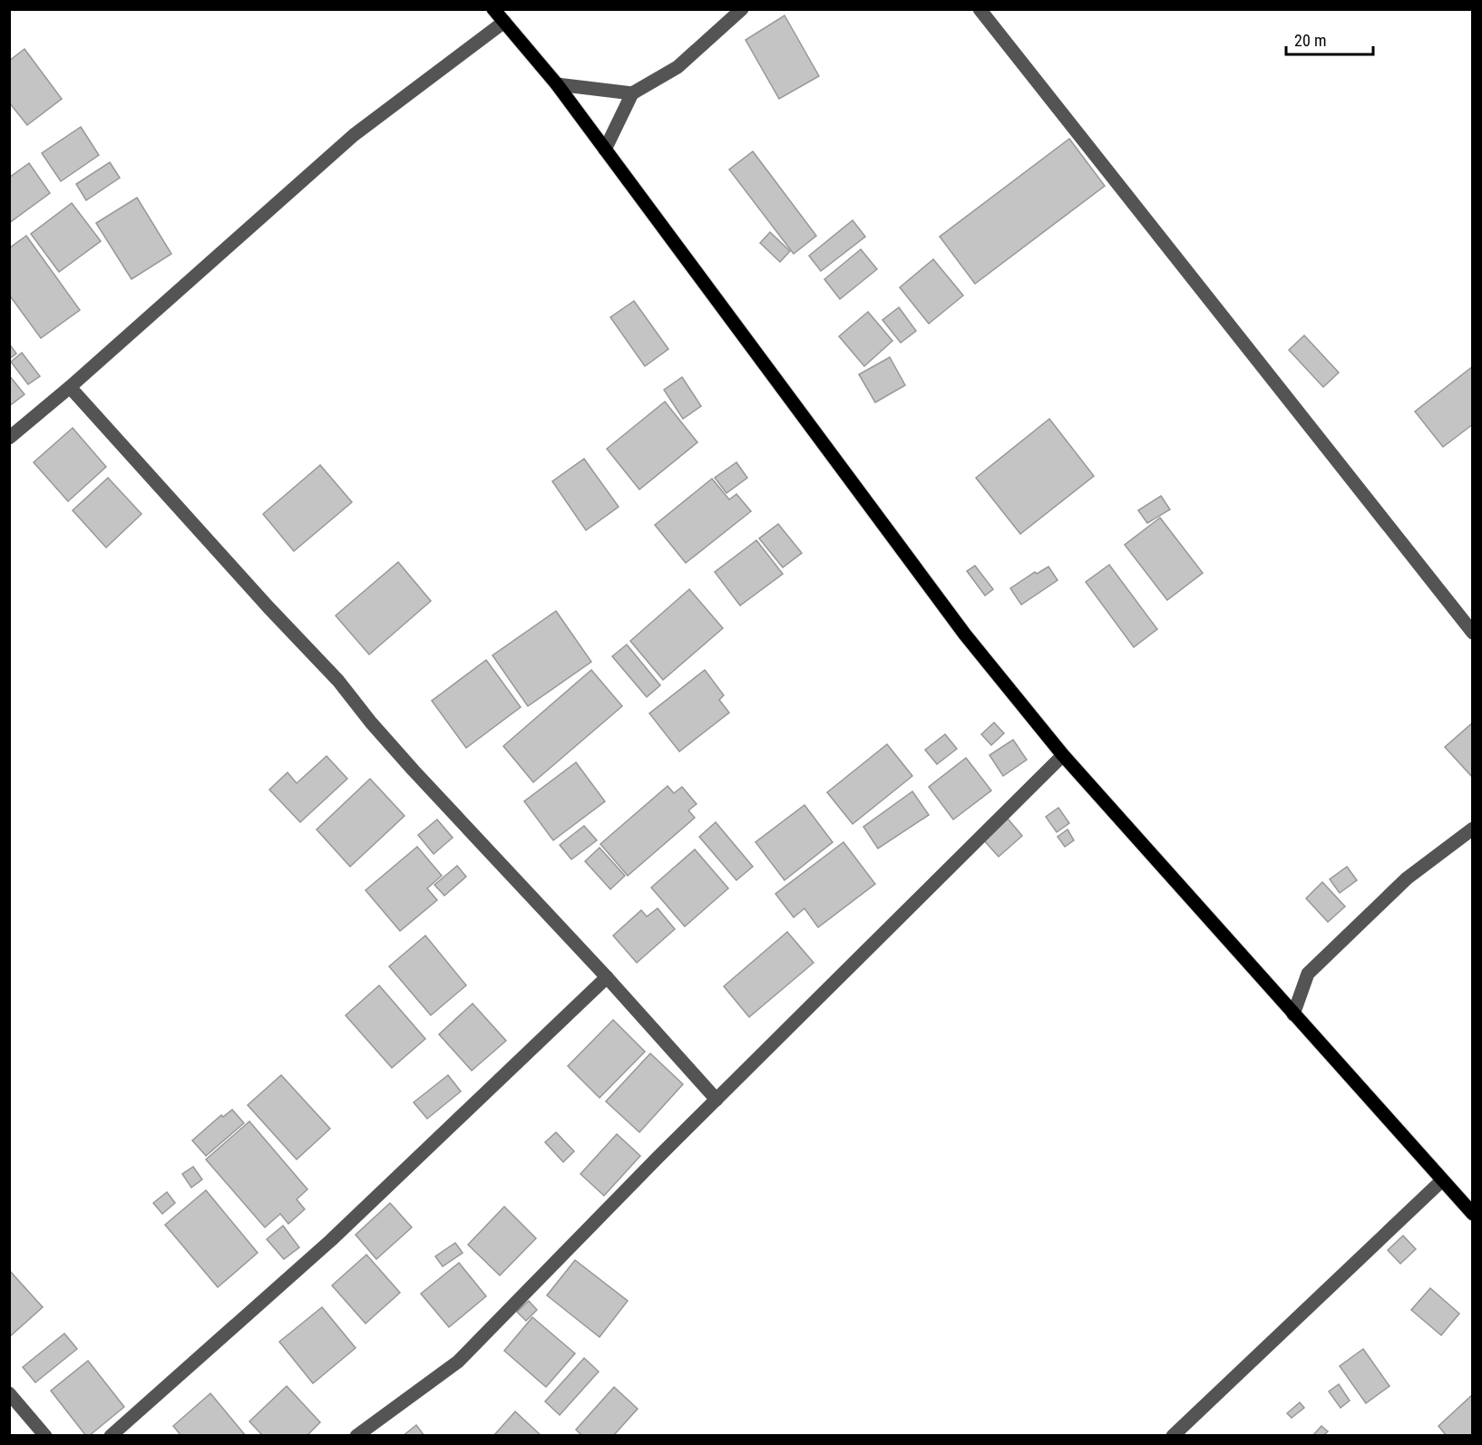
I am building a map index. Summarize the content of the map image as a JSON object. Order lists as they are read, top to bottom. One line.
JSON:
{"scale_bar":"20 m"}
